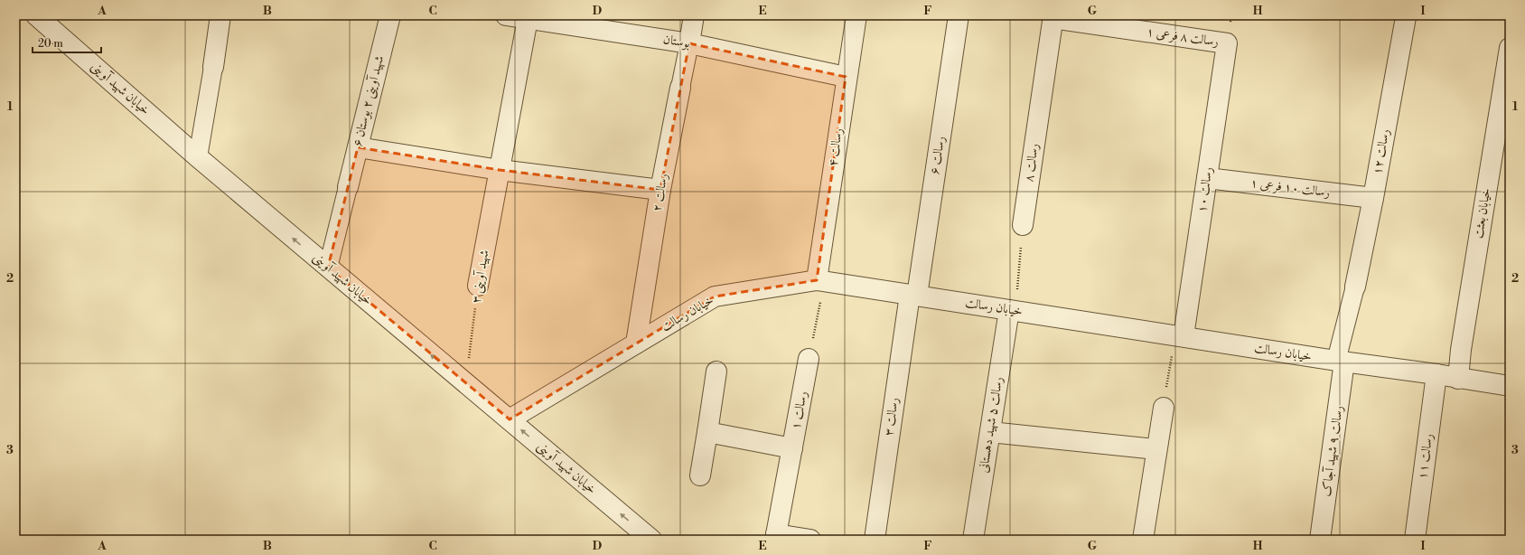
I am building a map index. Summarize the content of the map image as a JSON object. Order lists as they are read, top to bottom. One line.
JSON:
{"streets":{"street":["رسالت ۸ فرعی ۱","بوستان","خیابان شهید آوینی","شهید آوینی ۲ بوستان ۶","رسالت ۴","رسالت ۱۲","رسالت ۶","رسالت ۸","رسالت ۱۰ فرعی ۱","رسالت ۱۰","رسالت ۲","خیابان بعثت","شهید آوینی ۳","خیابان رسالت","رسالت ۱","رسالت ۳","رسالت ۵ شهید دهستانی","رسالت ۹ شهید آجاک","رسالت ۱۱"]},"crossings":[["رسالت ۸ فرعی ۱","رسالت ۸"],["رسالت ۸ فرعی ۱","رسالت ۱۰"],["بوستان","رسالت ۴"],["بوستان","رسالت ۲"],["بوستان","شهید آوینی ۳"],["خیابان شهید آوینی","شهید آوینی ۳"],["خیابان شهید آوینی","خیابان رسالت"],["رسالت ۴","خیابان رسالت"],["رسالت ۱۲","رسالت ۱۰ فرعی ۱"],["رسالت ۶","خیابان رسالت"],["رسالت ۶","رسالت ۳"],["رسالت ۱۰ فرعی ۱","رسالت ۱۰"],["رسالت ۱۰","خیابان رسالت"],["رسالت ۲","خیابان رسالت"],["خیابان بعثت","خیابان رسالت"],["خیابان رسالت","رسالت ۳"],["خیابان رسالت","رسالت ۵ شهید دهستانی"],["خیابان رسالت","رسالت ۹ شهید آجاک"],["خیابان رسالت","رسالت ۱۱"]],"one_way":["خیابان شهید آوینی"],"scale_bar":"20 m","grid":{"columns":["A","B","C","D","E","F","G","H","I"],"rows":["1","2","3"]}}
